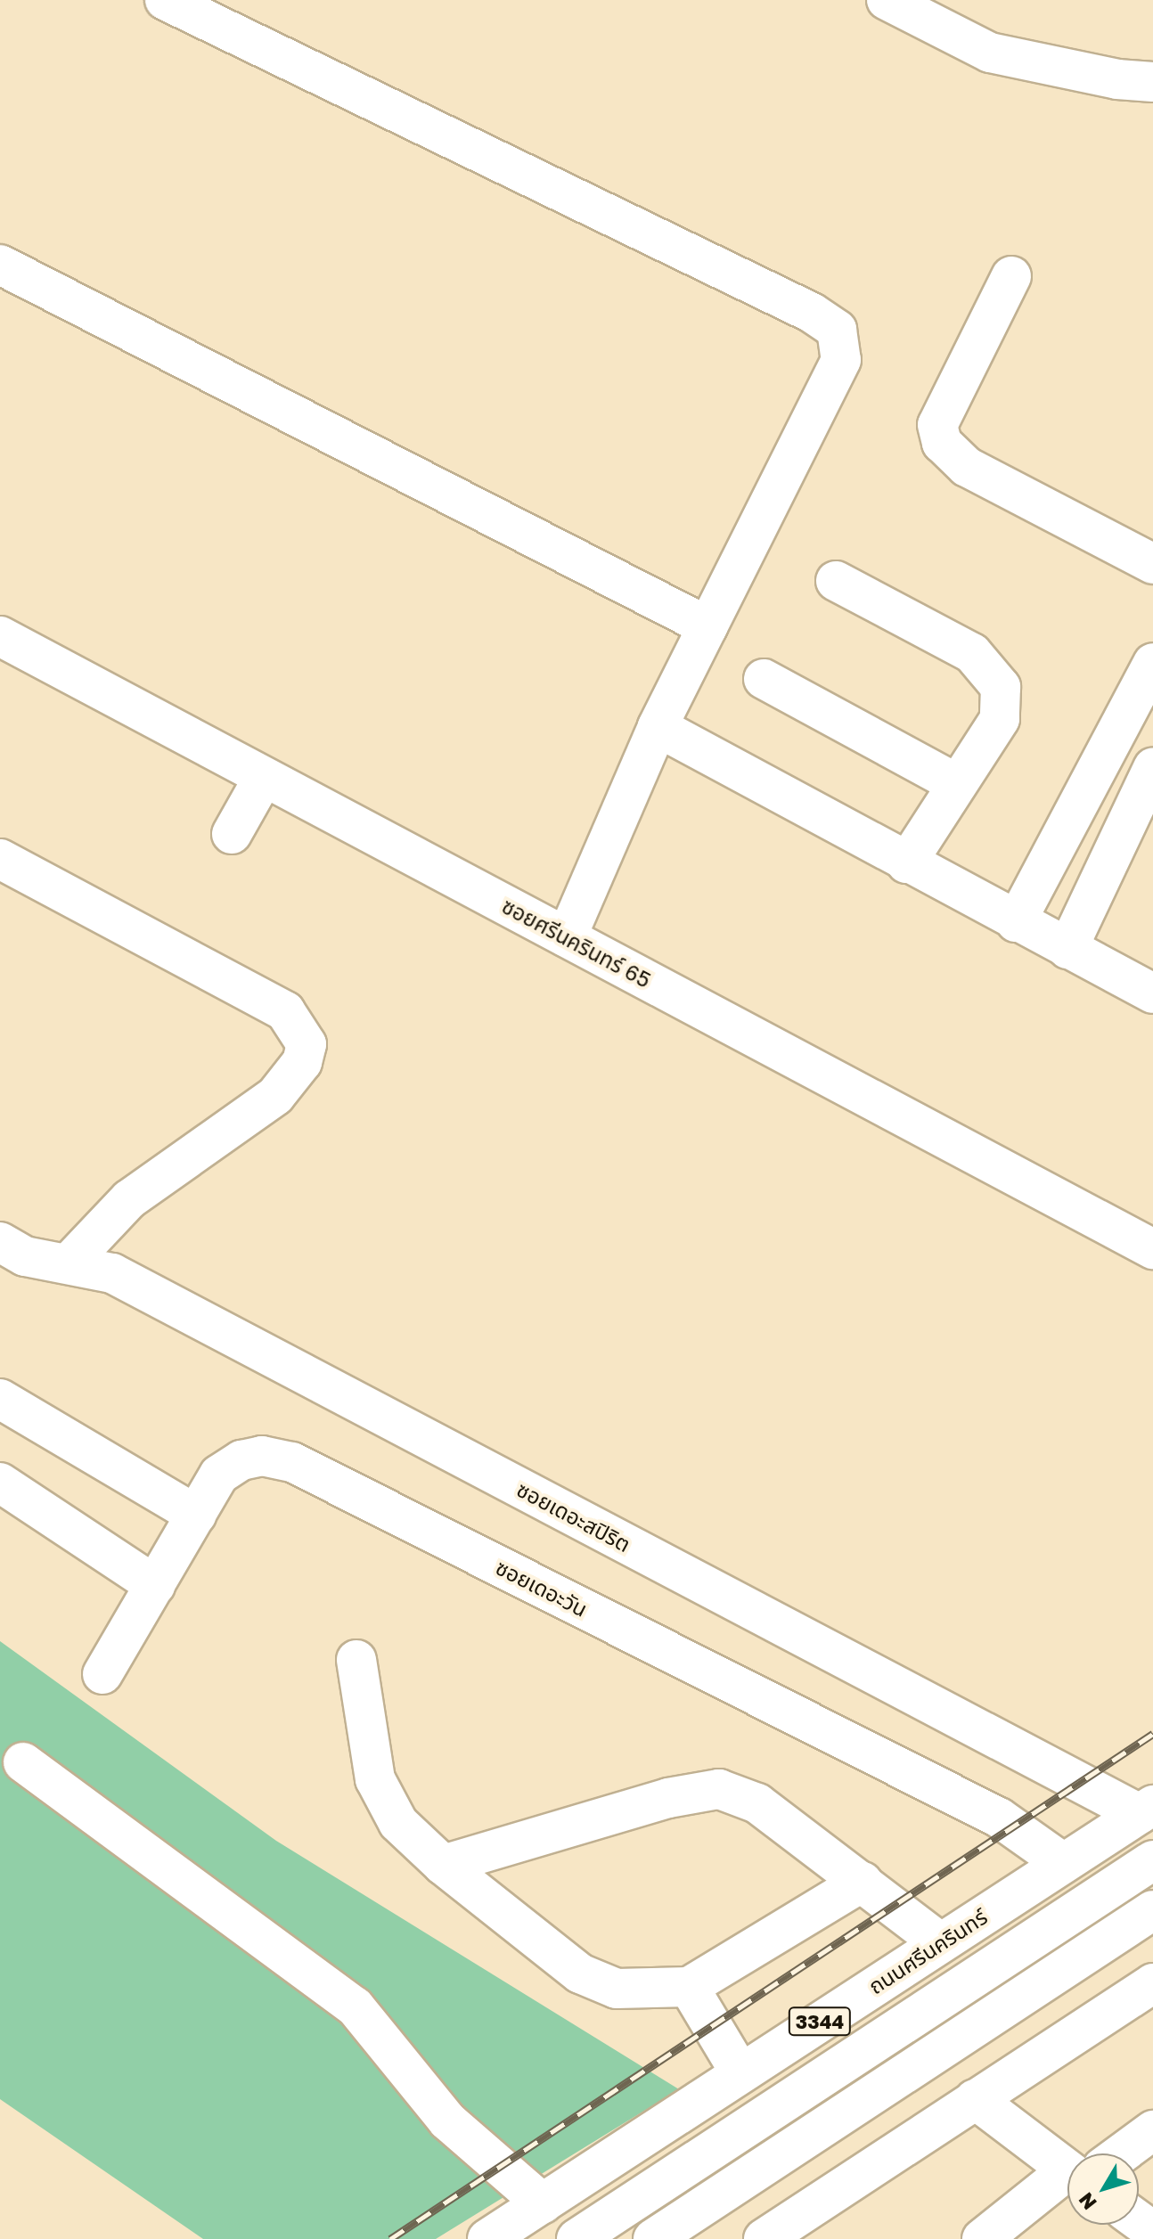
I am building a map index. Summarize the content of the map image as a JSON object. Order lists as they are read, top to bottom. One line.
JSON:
{"streets":{"street":["ซอยศรีนครินทร์ 65","ซอยเดอะสปิริต","ซอยเดอะวัน","ถนนศรีนครินทร์","3344"]},"crossings":[["ซอยเดอะสปิริต","ถนนศรีนครินทร์"],["ซอยเดอะวัน","ถนนศรีนครินทร์"]],"north":"bottom left"}
